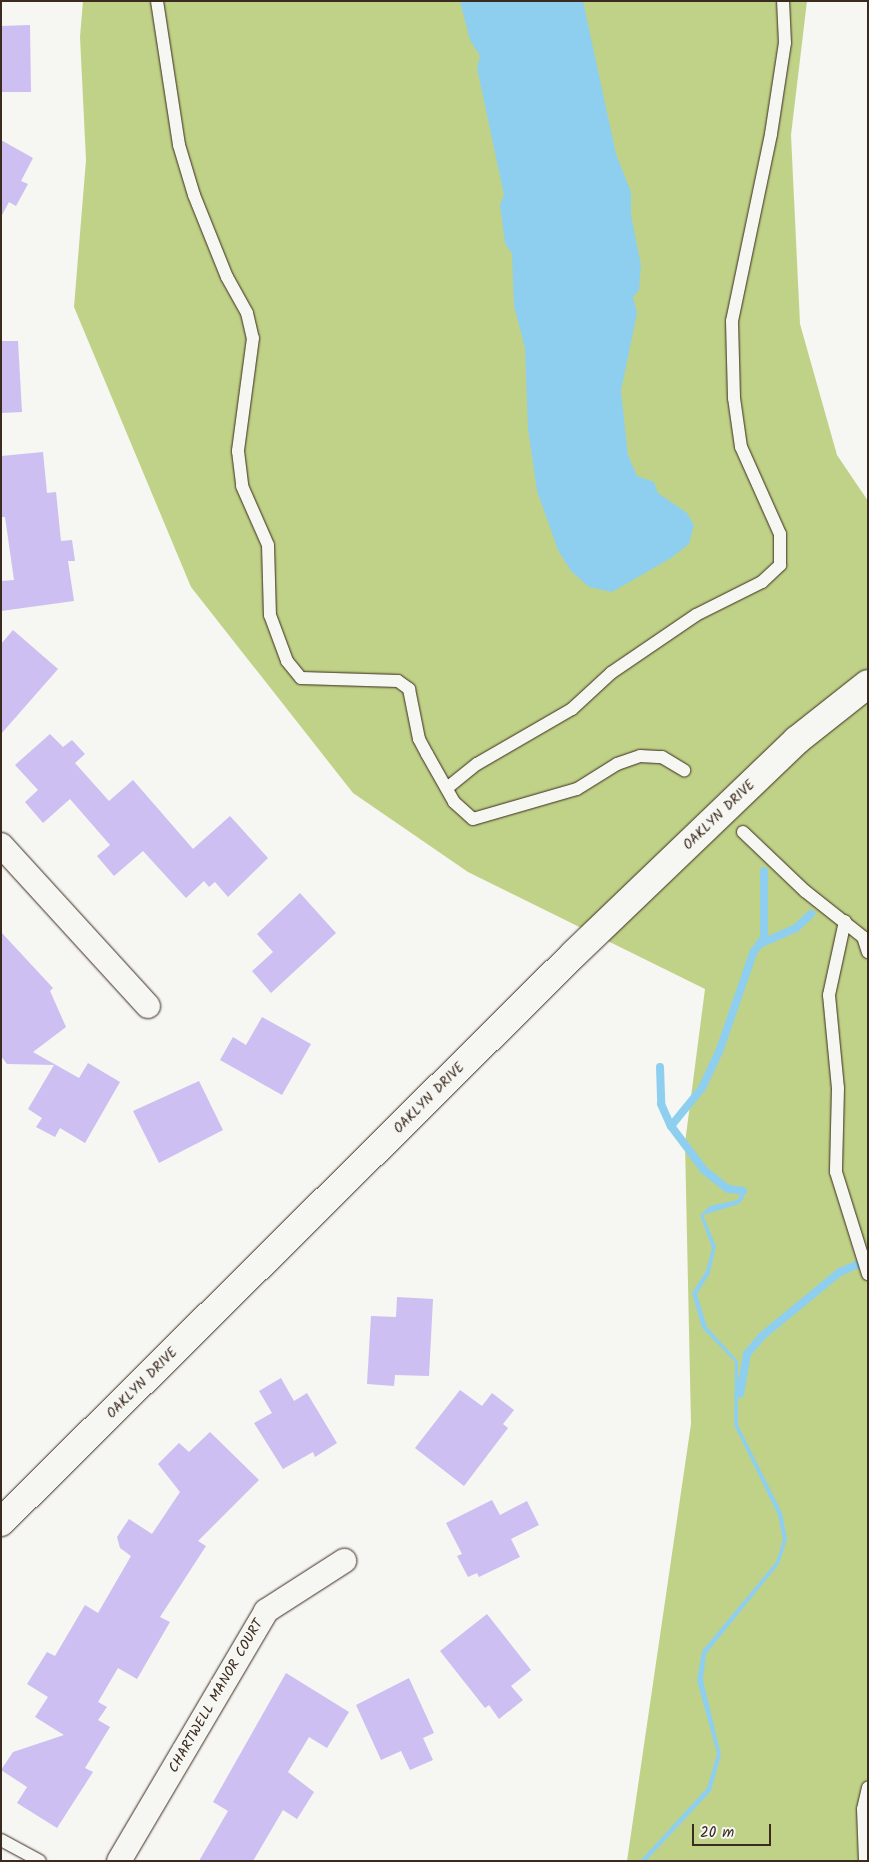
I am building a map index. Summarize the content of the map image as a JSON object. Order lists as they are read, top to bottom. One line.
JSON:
{"streets":{"street":["OAKLYN DRIVE","CHARTWELL MANOR COURT"]},"scale_bar":"20 m"}
